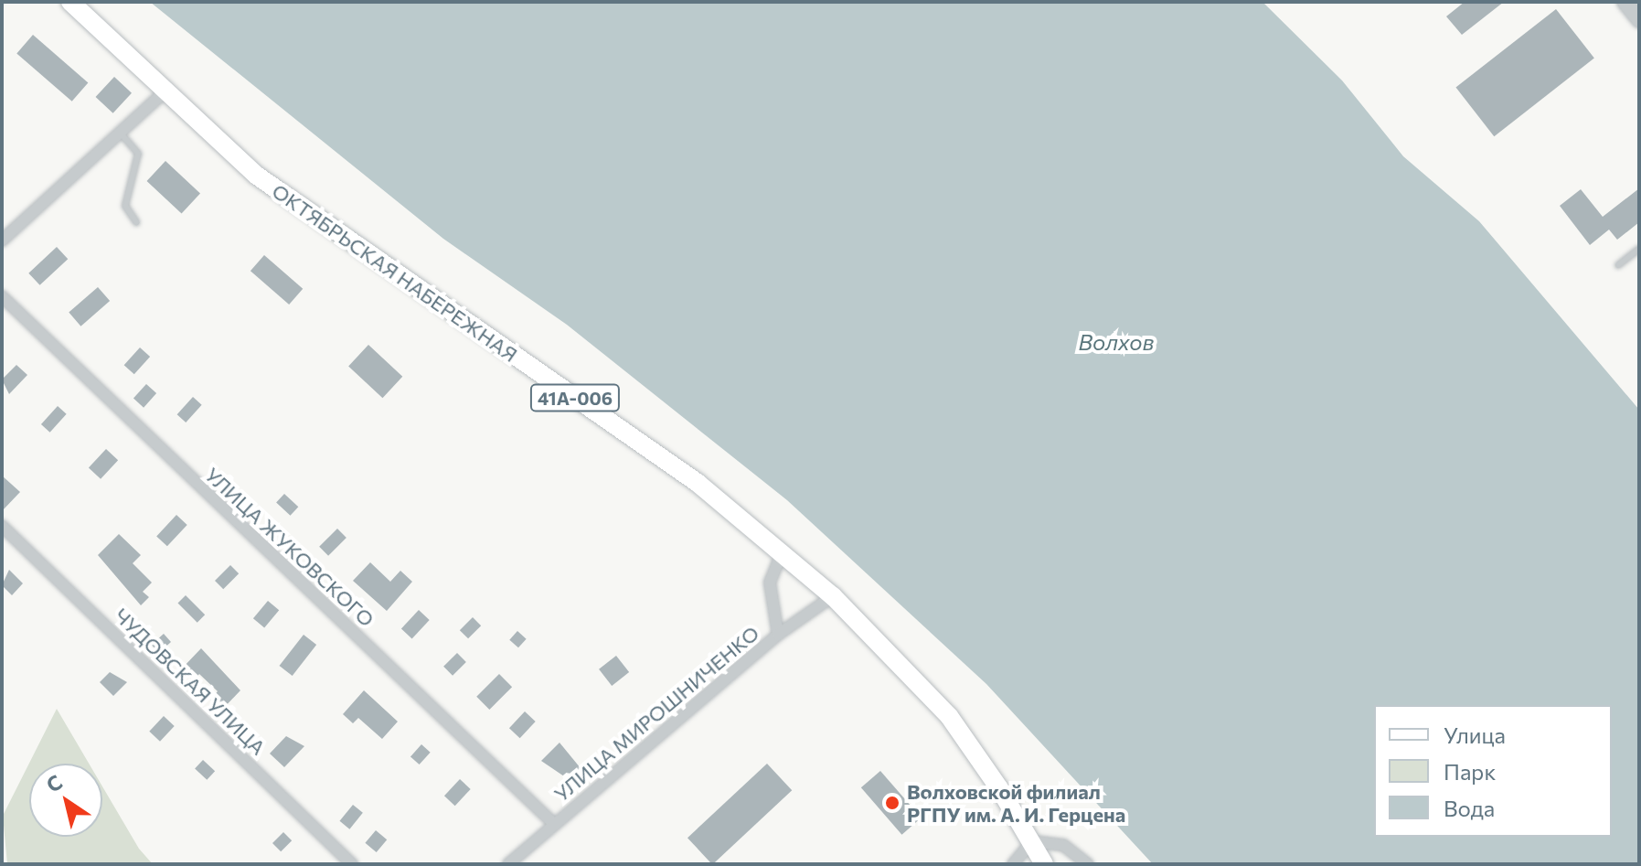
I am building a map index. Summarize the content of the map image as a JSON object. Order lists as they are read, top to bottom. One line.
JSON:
{"streets":{"main road":["ОКТЯБРЬСКАЯ НАБЕРЕЖНАЯ","41А-006"],"street":["УЛИЦА ЖУКОВСКОГО","ЧУДОВСКАЯ УЛИЦА","УЛИЦА МИРОШНИЧЕНКО"]},"crossings":[["ОКТЯБРЬСКАЯ НАБЕРЕЖНАЯ","41А-006"],["ОКТЯБРЬСКАЯ НАБЕРЕЖНАЯ","УЛИЦА МИРОШНИЧЕНКО"],["УЛИЦА ЖУКОВСКОГО","УЛИЦА МИРОШНИЧЕНКО"]],"water":["Волхов"],"places":["Волховской филиал РГПУ им. А. И. Герцена"],"legend":["Улица","Парк","Вода"],"north":"top left"}
